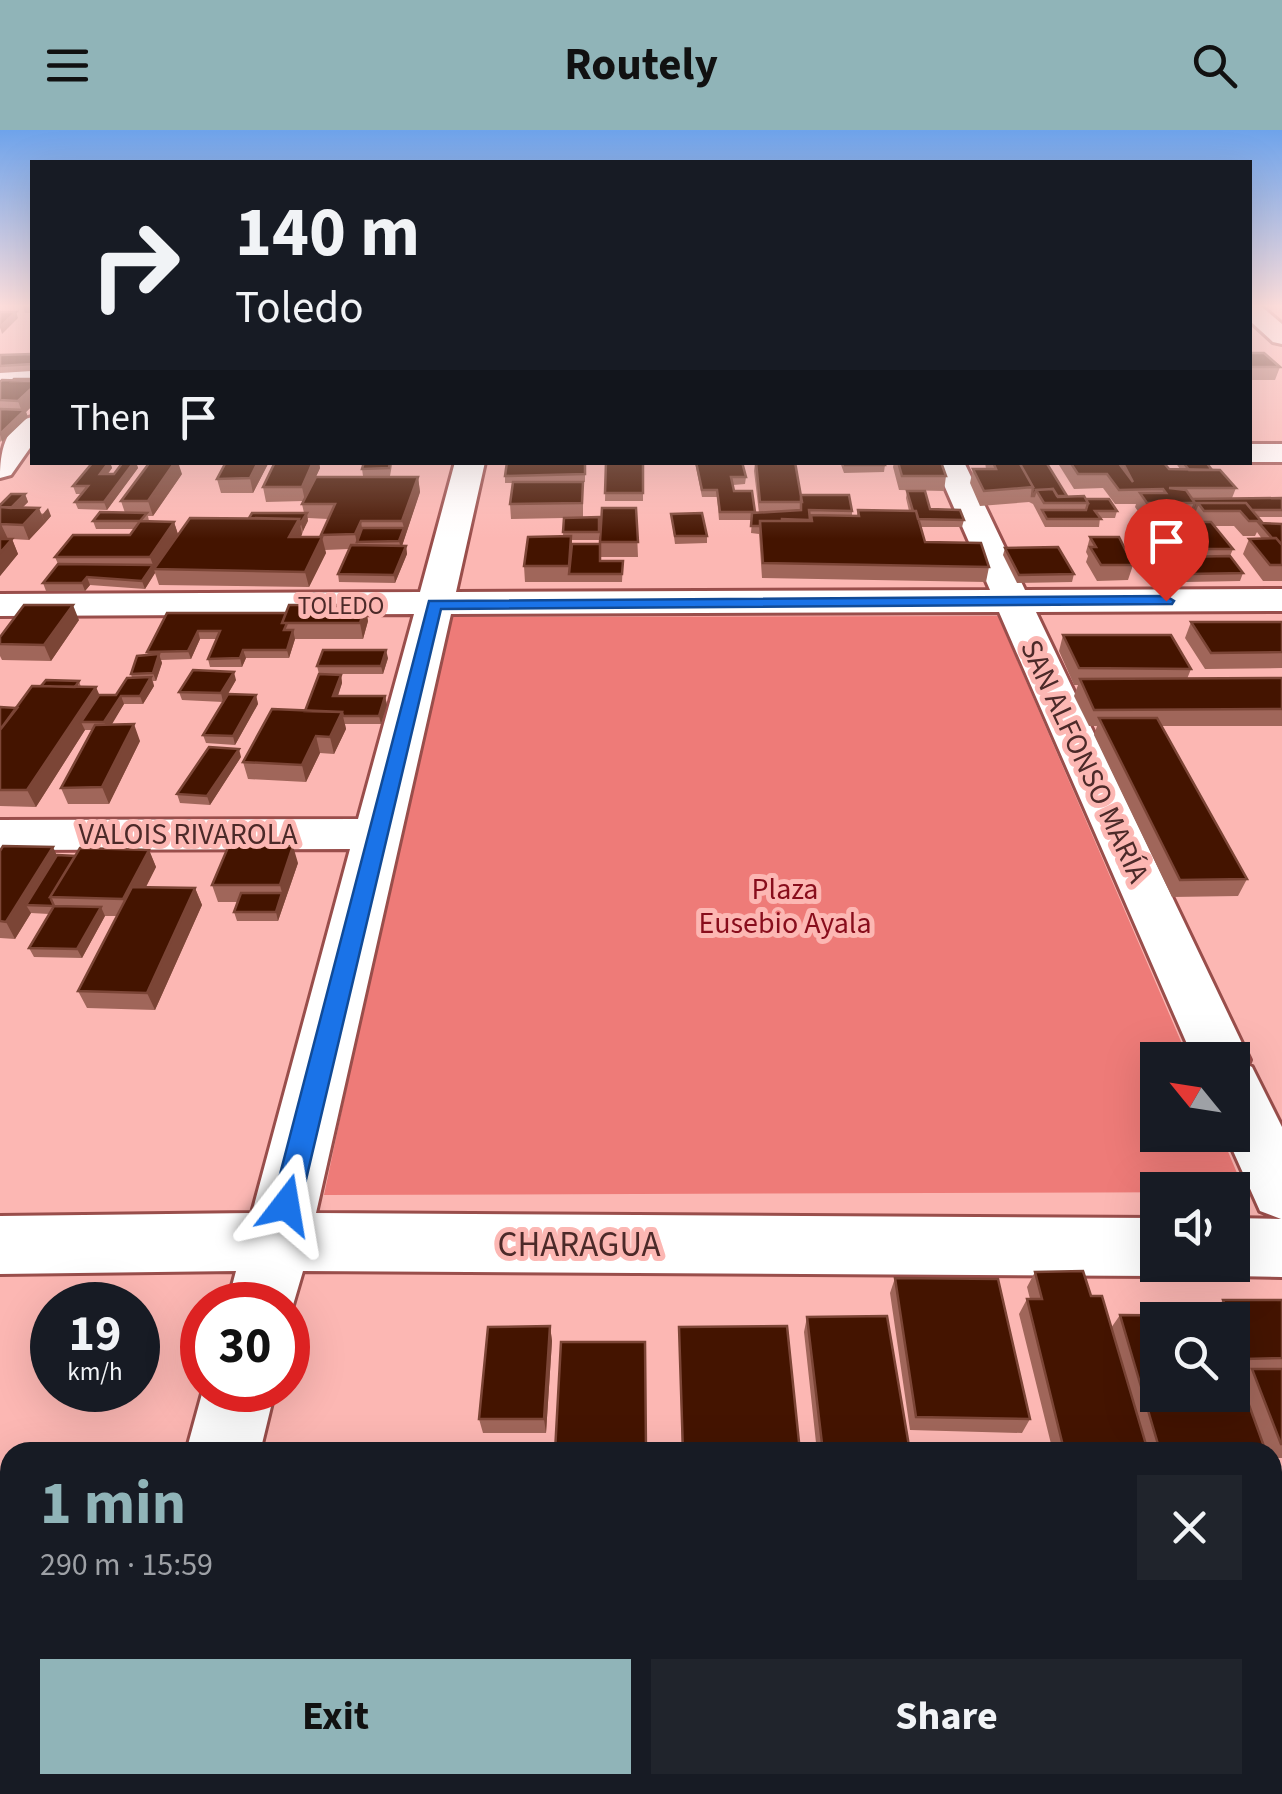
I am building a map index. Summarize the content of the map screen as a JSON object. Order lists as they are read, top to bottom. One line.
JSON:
{"streets":{"street":["TOLEDO","SAN ALFONSO MARÍA","VALOIS RIVAROLA","CHARAGUA"]},"crossings":[["TOLEDO","SAN ALFONSO MARÍA"]],"parks":["Plaza Eusebio Ayala"],"north":"top left","page":{"header":"Routely","turn":["140 m","Toledo"],"then":"Then","speed":"19 km/h","limit":"30","heading":["1 min","290 m · 15:59"],"buttons":["Exit","Share"]}}
